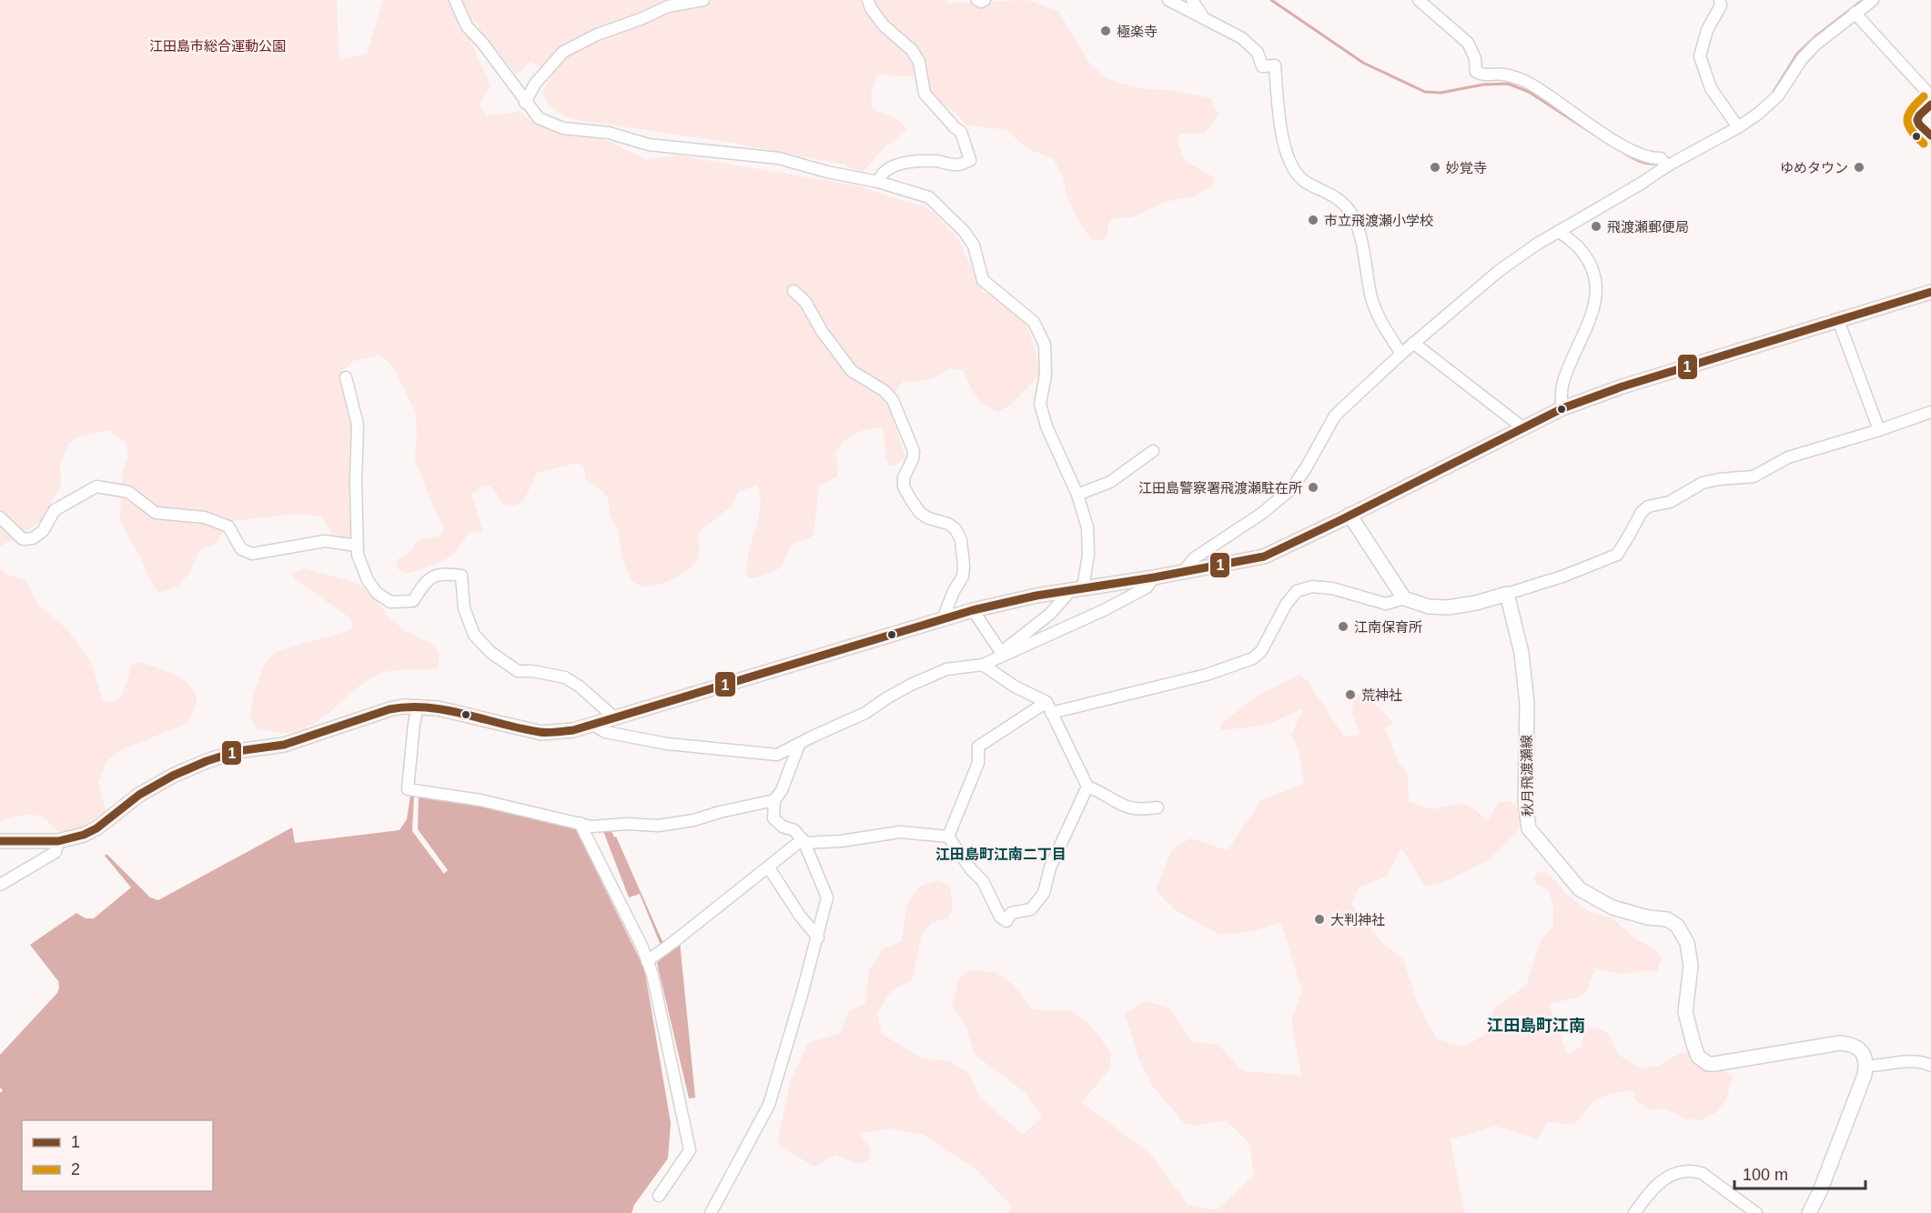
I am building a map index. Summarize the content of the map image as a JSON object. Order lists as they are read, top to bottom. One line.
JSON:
{"streets":{"main road":["秋月飛渡瀬線"]},"districts":["江田島町江南二丁目","江田島町江南"],"parks":["江田島市総合運動公園"],"places":["極楽寺","妙覚寺","ゆめタウン","市立飛渡瀬小学校","飛渡瀬郵便局","江田島警察署飛渡瀬駐在所","江南保育所","荒神社","大判神社"],"lines":["transit line 2","transit line 1"],"legend":["1","2"],"scale_bar":"100 m"}
